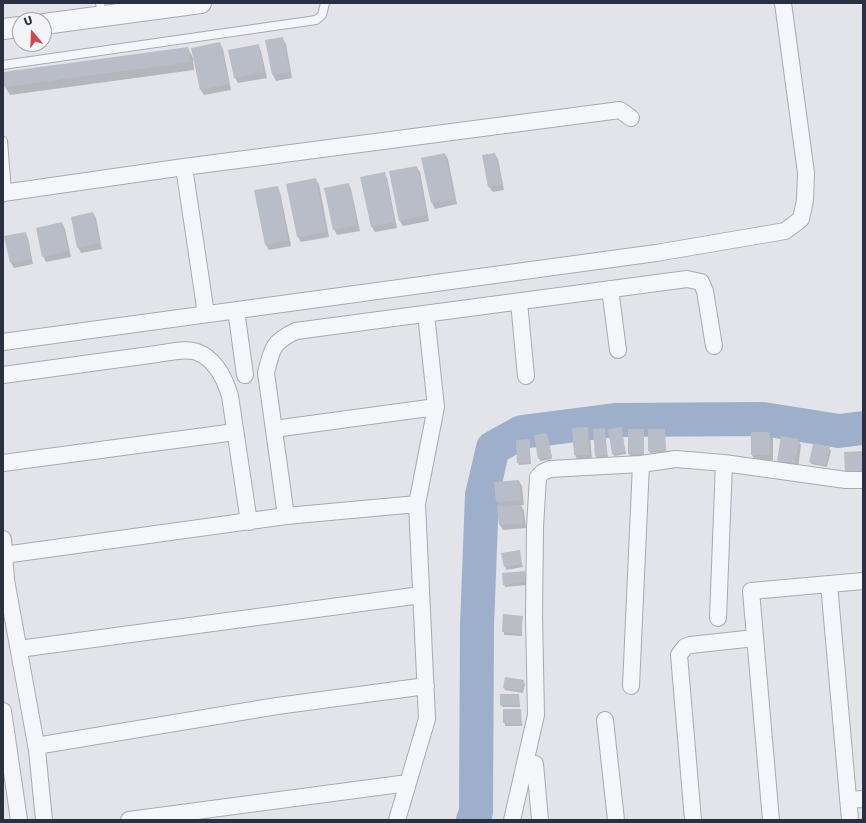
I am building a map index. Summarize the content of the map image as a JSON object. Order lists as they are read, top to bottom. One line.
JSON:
{"north":"top"}
